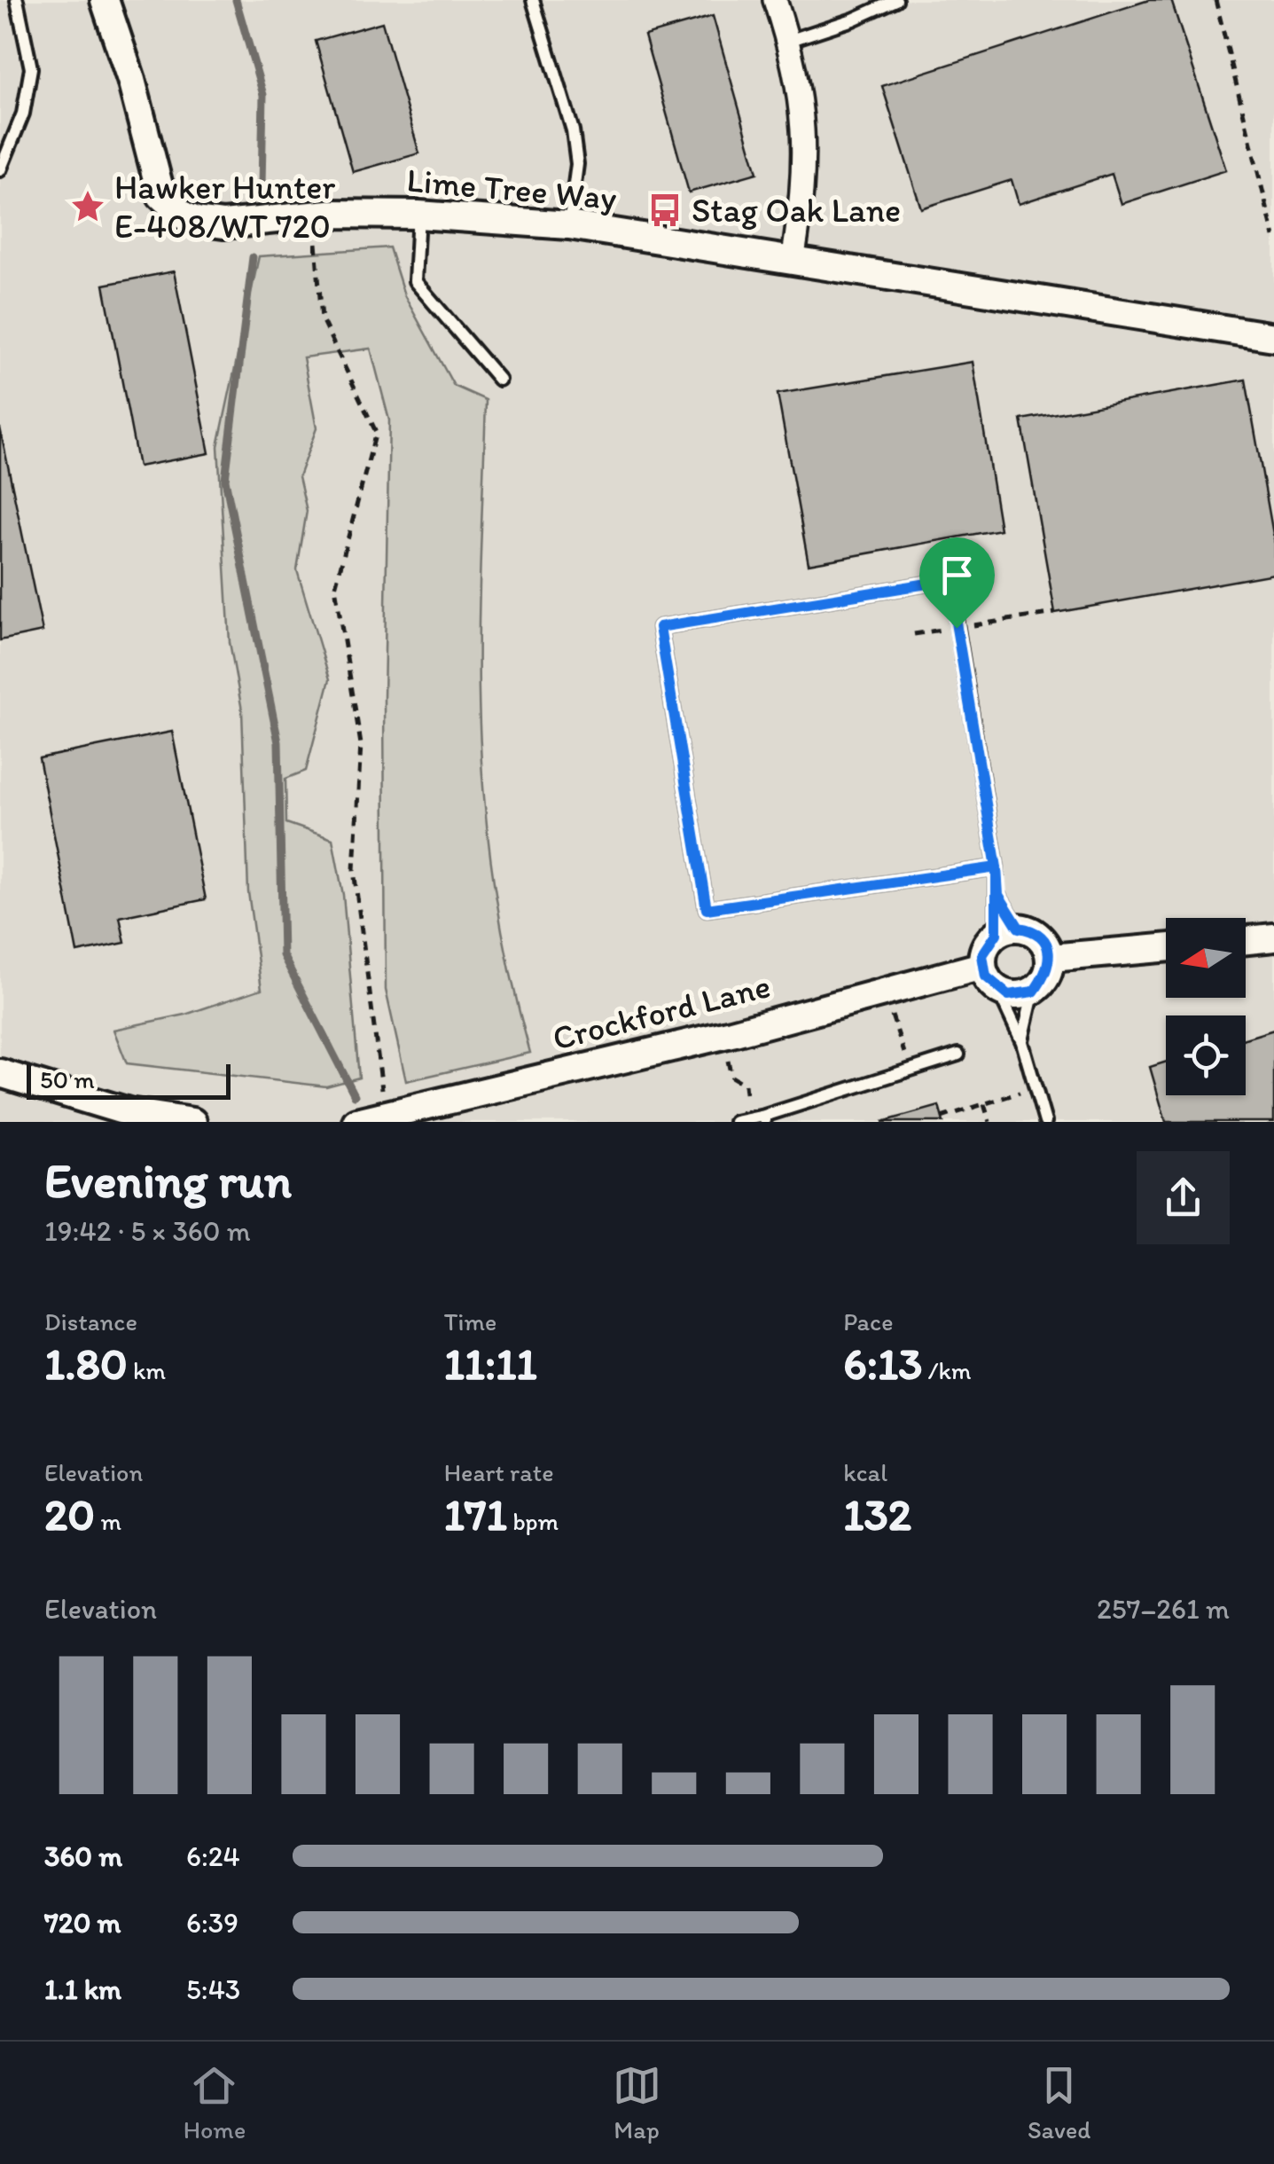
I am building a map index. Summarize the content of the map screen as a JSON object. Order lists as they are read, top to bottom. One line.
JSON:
{"streets":{"street":["Lime Tree Way","Crockford Lane"]},"places":{"place":["Hawker Hunter E-408/WT 720"],"bus stop":["Stag Oak Lane"]},"scale_bar":"50 m","north":"left","page":{"scale":"50 m","heading":["Evening run","19:42 · 5 × 360 m"],"stats":[["Distance","1.80 km"],["Time","11:11"],["Pace","6:13 /km"],["Elevation","20 m"],["Heart rate","171 bpm"],["kcal","132"]],"chart":["Elevation","257–261 m"],"list":[{"name":"360 m","note":"6:24"},{"name":"720 m","note":"6:39"},{"name":"1.1 km","note":"5:43"}],"tabs":["Home","Map","Saved"]}}
